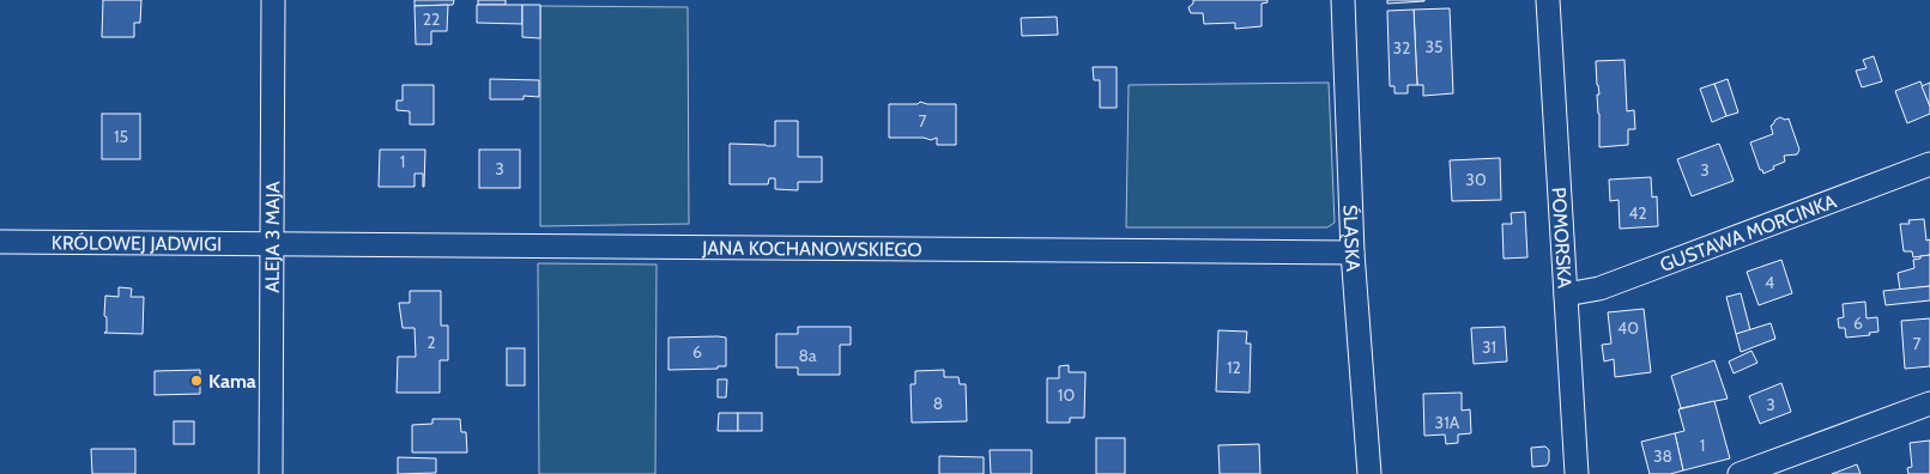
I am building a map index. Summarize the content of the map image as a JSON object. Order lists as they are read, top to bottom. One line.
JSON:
{"streets":{"street":["GUSTAWA MORCINKA","ALEJA 3 MAJA","ŚLĄSKA","POMORSKA","KRÓLOWEJ JADWIGI","JANA KOCHANOWSKIEGO"]},"crossings":[["GUSTAWA MORCINKA","POMORSKA"],["ALEJA 3 MAJA","KRÓLOWEJ JADWIGI"],["ALEJA 3 MAJA","JANA KOCHANOWSKIEGO"],["ŚLĄSKA","JANA KOCHANOWSKIEGO"],["KRÓLOWEJ JADWIGI","JANA KOCHANOWSKIEGO"]],"places":["Kama"],"house_numbers":["22","35","32","7","15","1","3","3","30","42","4","6","40","2","7","31","6","8a","12","10","8","3","31A","1","38"]}
